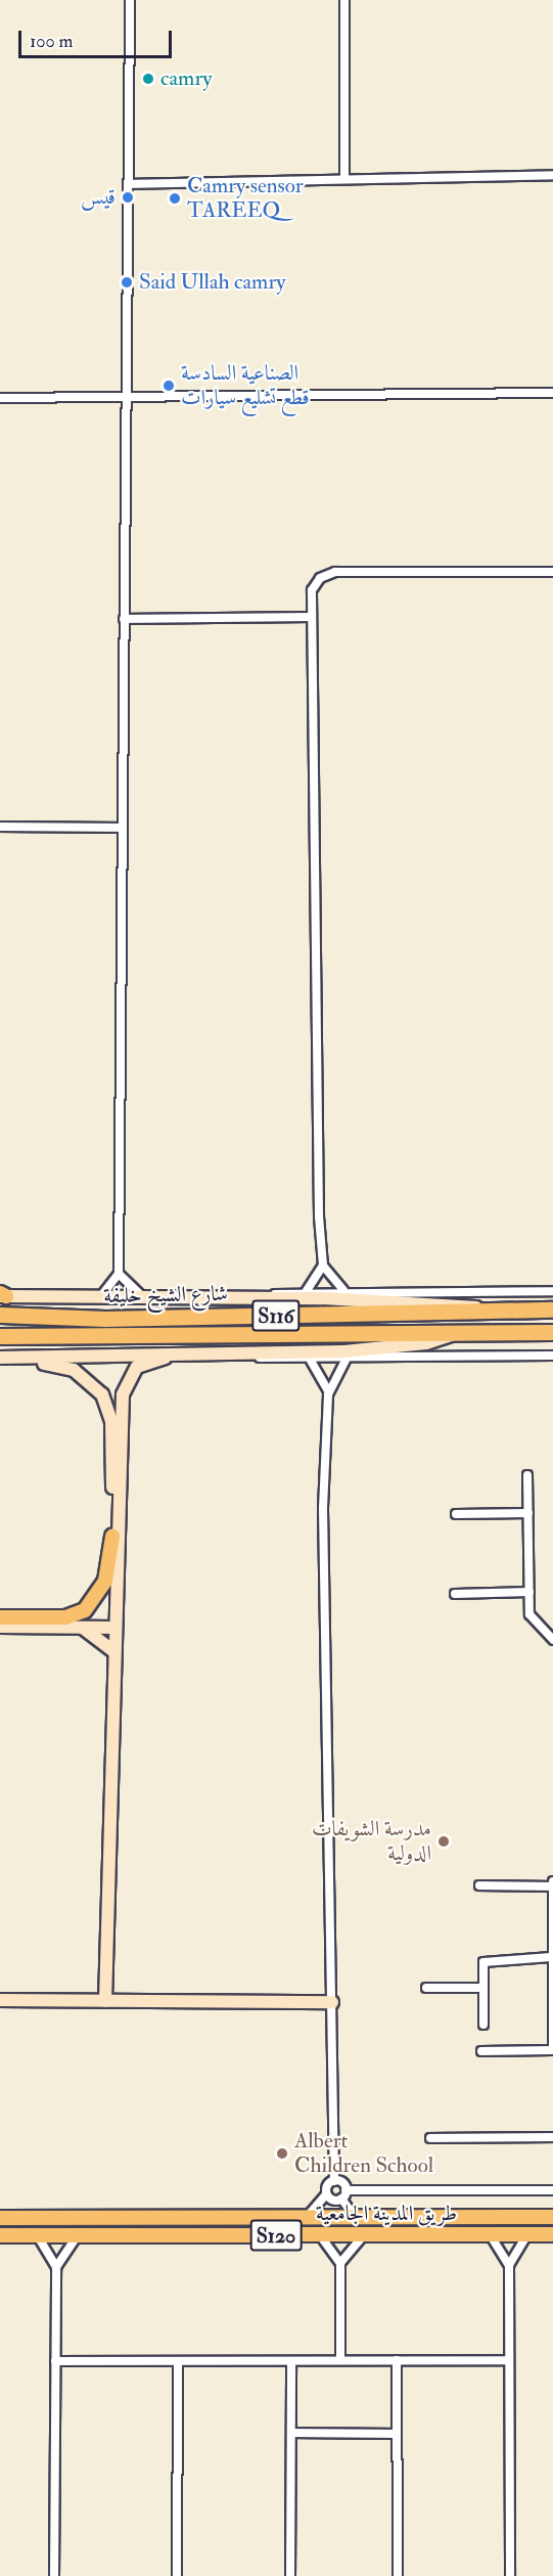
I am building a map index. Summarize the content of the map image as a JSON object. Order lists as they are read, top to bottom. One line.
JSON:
{"streets":{"highway":["شارع الشيخ خليفة","S116"],"main road":["طريق المدينة الجامعية","S120"]},"places":["camry","قيس","Camry sensor TAREEQ","Said Ullah camry","الصناعية السادسة قطع تشليع سيارات","مدرسة الشويفات الدولية","Albert Children School"],"scale_bar":"100 m"}
